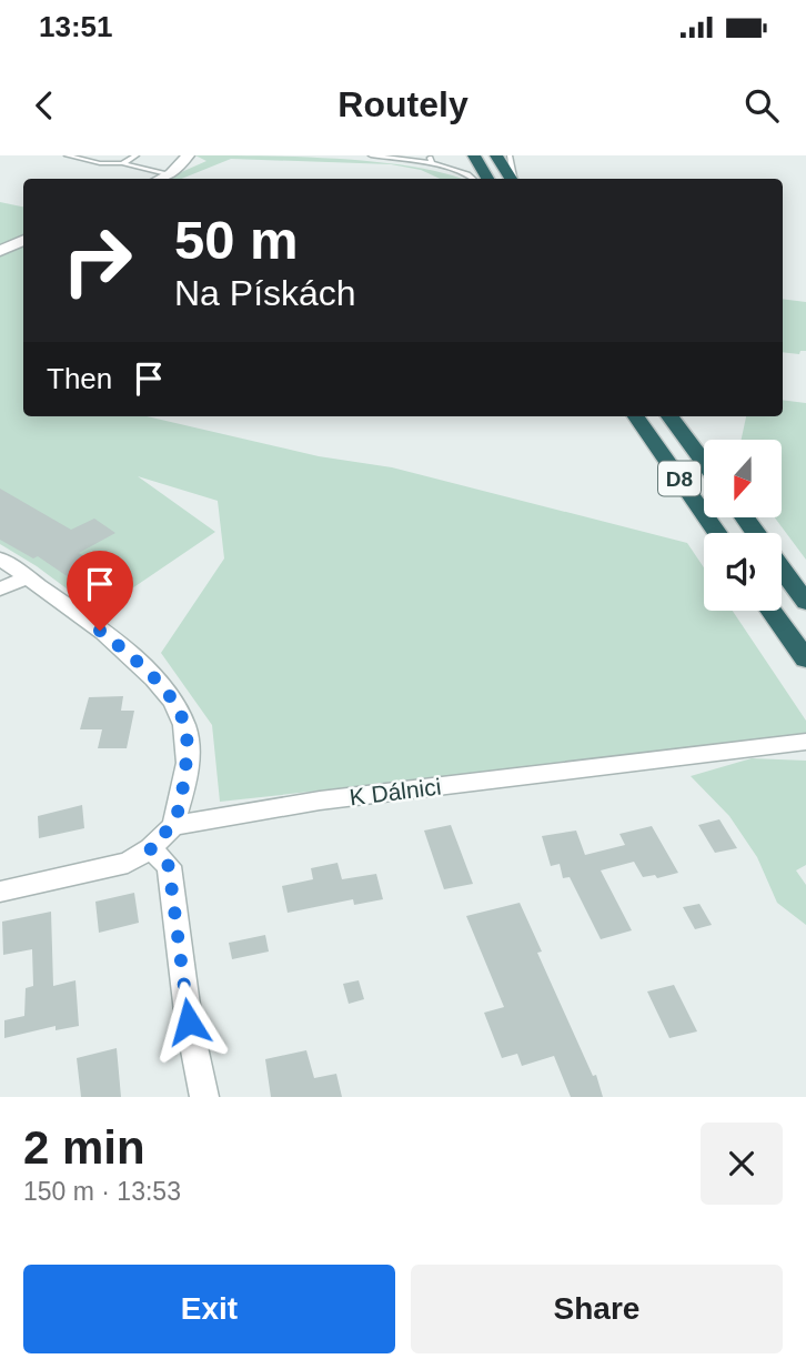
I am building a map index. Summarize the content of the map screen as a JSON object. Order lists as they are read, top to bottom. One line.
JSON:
{"streets":{"highway":["D8"],"street":["K Dálnici"]},"north":"bottom","page":{"status":"13:51","header":"Routely","turn":["50 m","Na Pískách"],"then":"Then","heading":["2 min","150 m · 13:53"],"buttons":["Exit","Share"]}}
